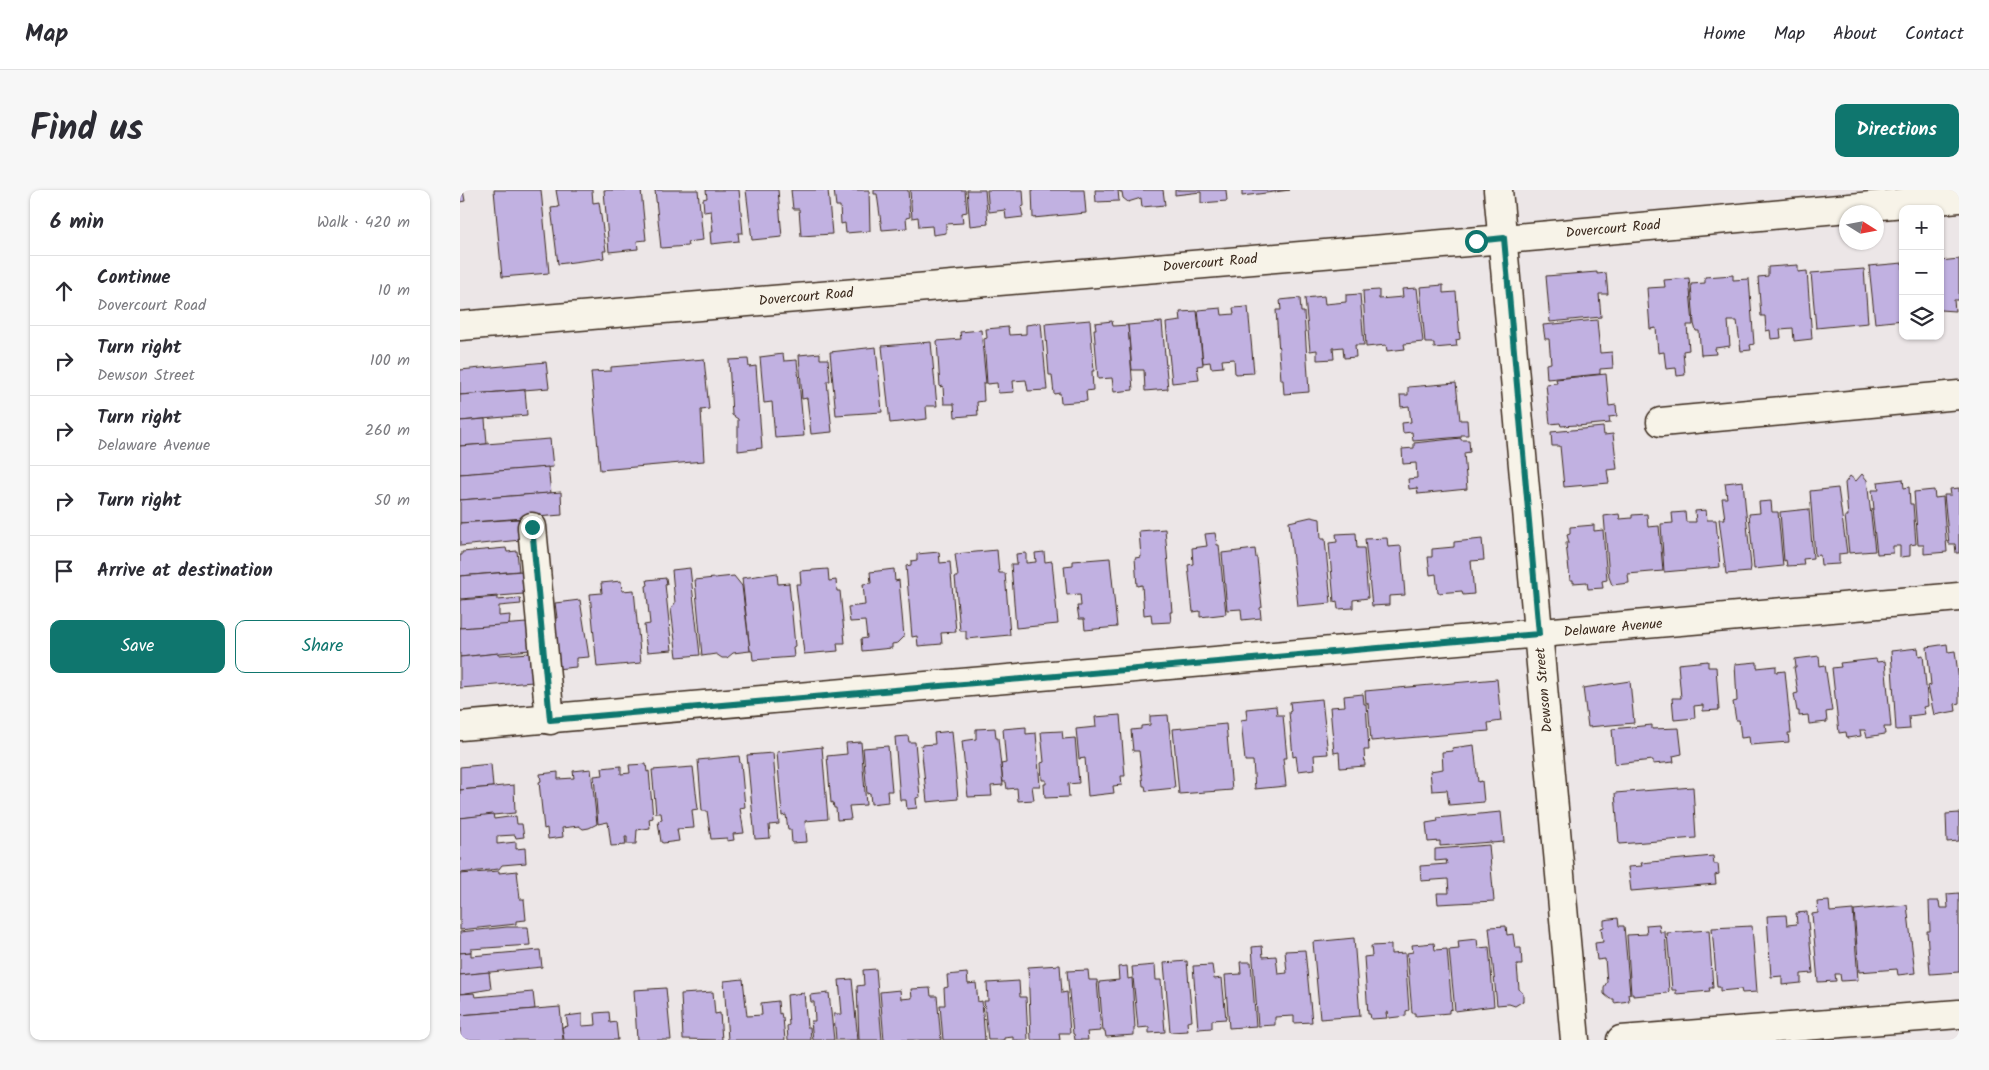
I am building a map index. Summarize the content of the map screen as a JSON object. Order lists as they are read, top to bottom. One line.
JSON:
{"streets":{"street":["Dovercourt Road","Delaware Avenue","Dewson Street"]},"crossings":[["Dovercourt Road","Dewson Street"],["Delaware Avenue","Dewson Street"]],"north":"right","page":{"header":"Map","nav":["Home","Map","About","Contact"],"title":"Find us","buttons":["Directions",["Save","Share"]],"heading":["6 min","Walk · 420 m"],"map_buttons":["+","−"],"list":[["Continue","Dovercourt Road","10 m"],["Turn right","Dewson Street","100 m"],["Turn right","Delaware Avenue","260 m"],["Turn right","50 m"],"Arrive at destination"]}}
